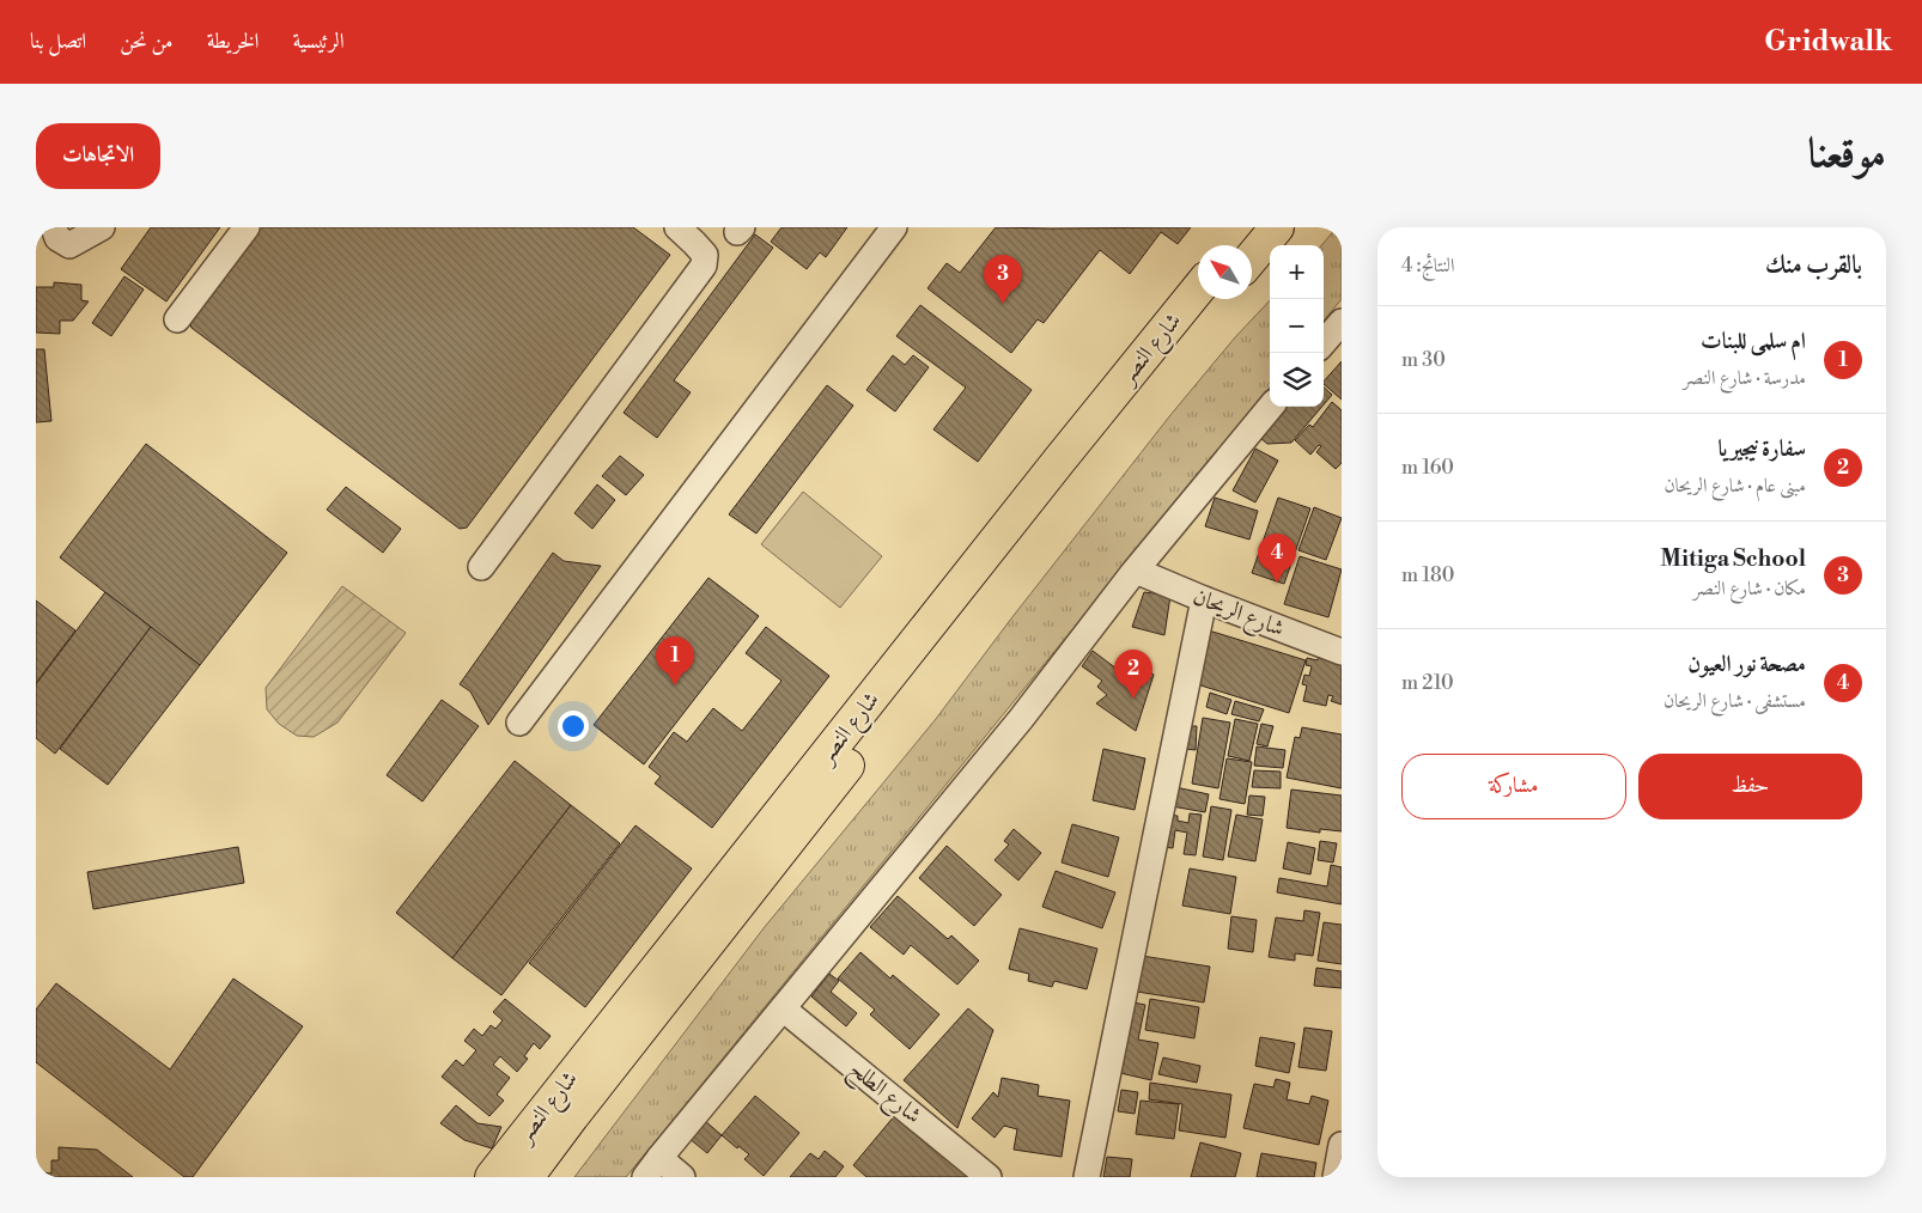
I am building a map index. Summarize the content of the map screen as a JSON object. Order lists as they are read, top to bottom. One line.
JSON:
{"streets":{"highway":["شارع النصر"],"street":["شارع الريحان","شارع الطلح"]},"north":"top left","page":{"header":"Gridwalk","nav":["الرئيسية","الخريطة","من نحن","اتصل بنا"],"title":"موقعنا","buttons":["الاتجاهات",["حفظ","مشاركة"]],"heading":["بالقرب منك","النتائج: 4"],"map_buttons":["+","−"],"pins":["3","4","1","2"],"list":[{"mark":"1","name":"ام سلمى للبنات","note":"مدرسة · شارع النصر","value":"30 m"},{"mark":"2","name":"سفارة نيجيريا","note":"مبنى عام · شارع الريحان","value":"160 m"},{"mark":"3","name":"Mitiga School","note":"مكان · شارع النصر","value":"180 m"},{"mark":"4","name":"مصحة نور العيون","note":"مستشفى · شارع الريحان","value":"210 m"}]}}
